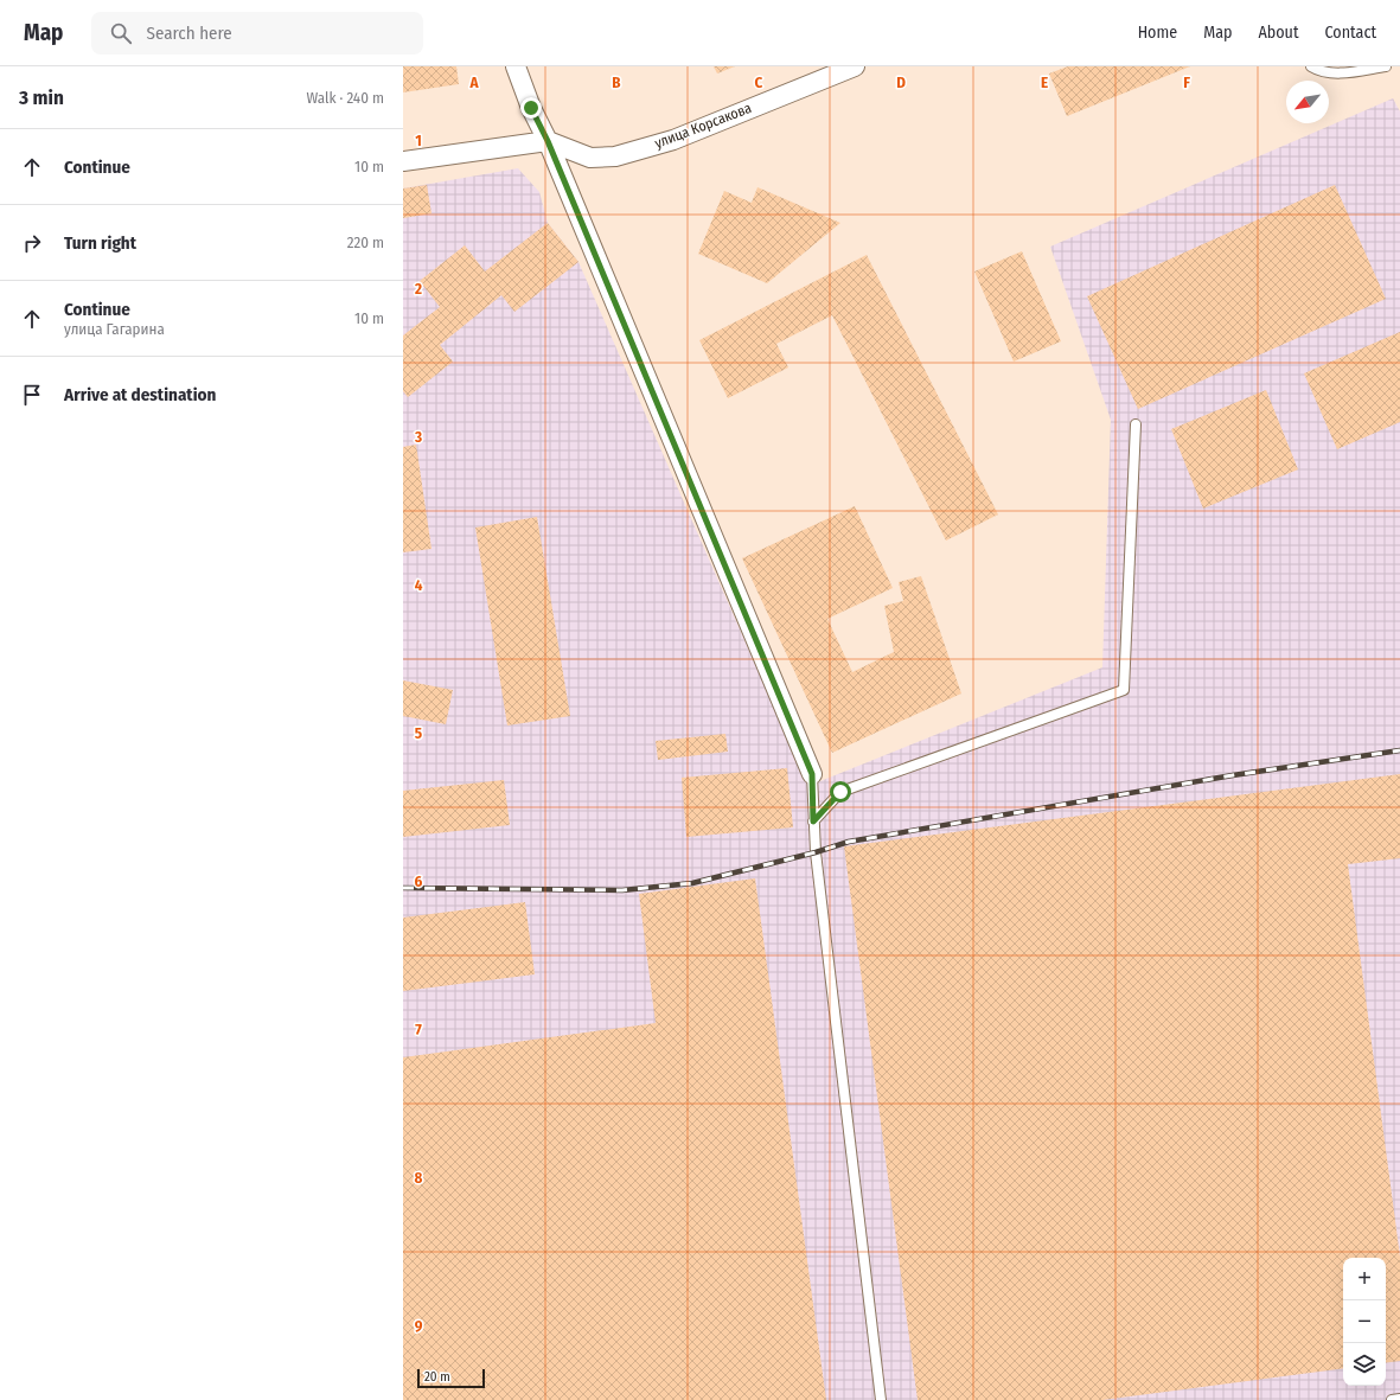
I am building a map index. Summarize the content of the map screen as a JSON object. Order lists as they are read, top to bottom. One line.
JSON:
{"streets":{"street":["улица Корсакова"]},"scale_bar":"20 m","north":"bottom left","page":{"header":"Map","search":"Search here","nav":["Home","Map","About","Contact"],"heading":["3 min","Walk · 240 m"],"list":[["Continue","10 m"],["Turn right","220 m"],["Continue","улица Гагарина","10 m"],"Arrive at destination"],"map_buttons":["+","−"],"scale":"20 m"},"grid":{"columns":["A","B","C","D","E","F"],"rows":["1","2","3","4","5","6","7","8","9"]}}
